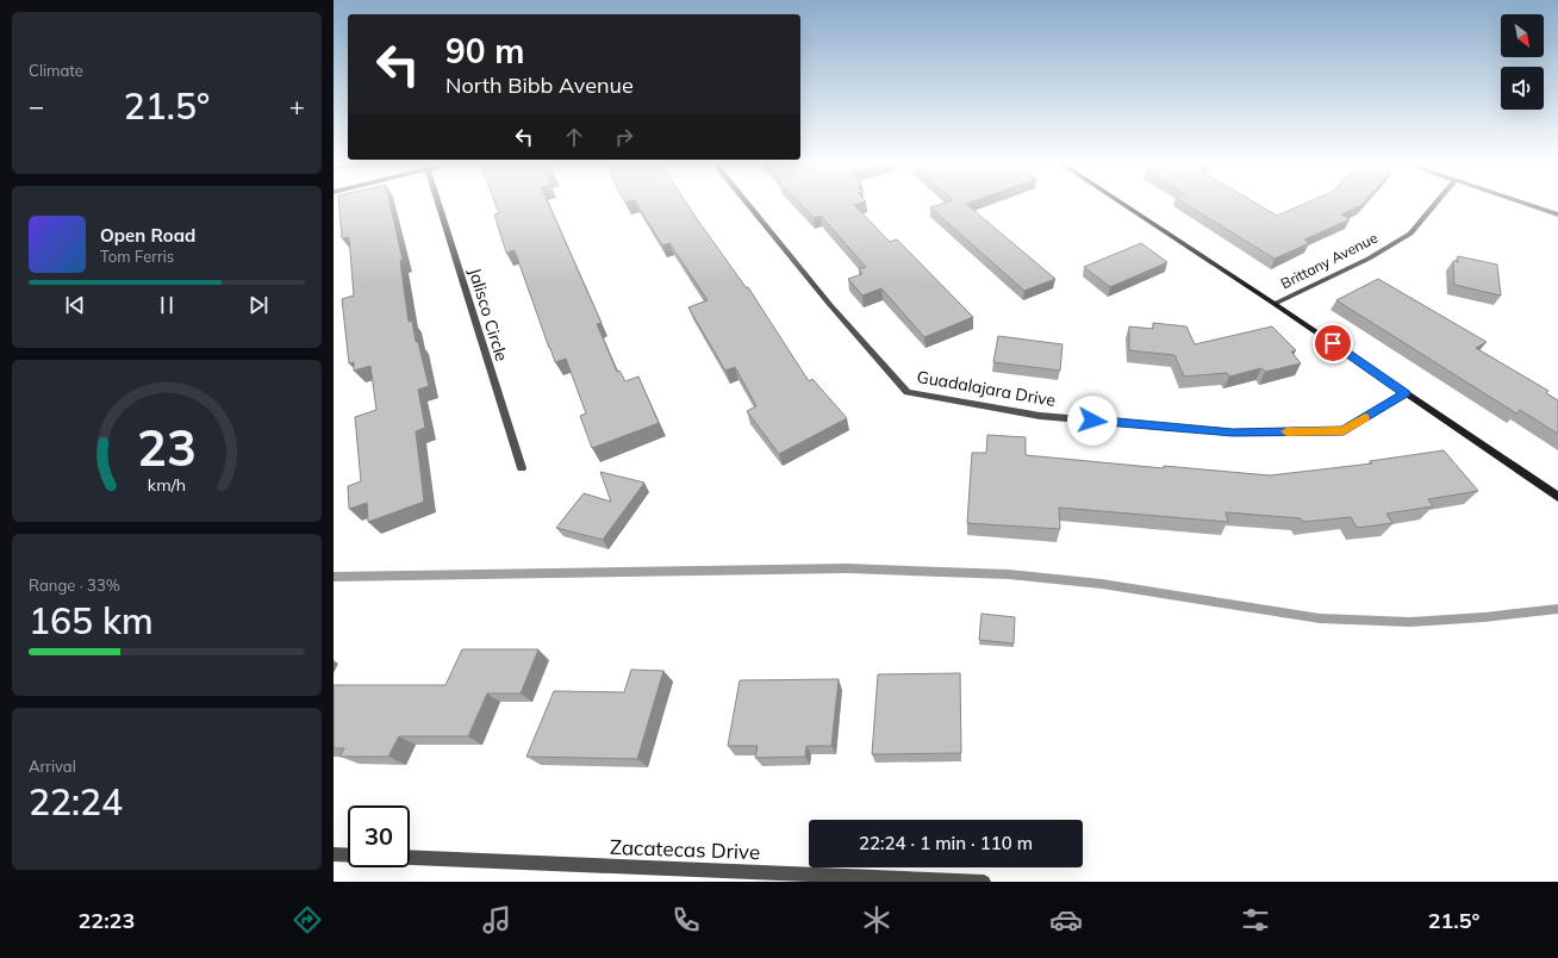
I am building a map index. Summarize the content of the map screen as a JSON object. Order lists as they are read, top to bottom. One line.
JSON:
{"streets":{"street":["Brittany Avenue","Jalisco Circle","Guadalajara Drive","Zacatecas Drive"]},"north":"bottom right","page":{"tile":["Climate",["Range · 33%","165 km"],["Arrival","22:24"]],"turn":["90 m","North Bibb Avenue"],"heat":["−","21.5°","+"],"song":["Open Road","Tom Ferris"],"limit":"30","trip":"22:24 · 1 min · 110 m","tabs":["22:23","21.5°"],"gauge":["23","km/h"]}}
